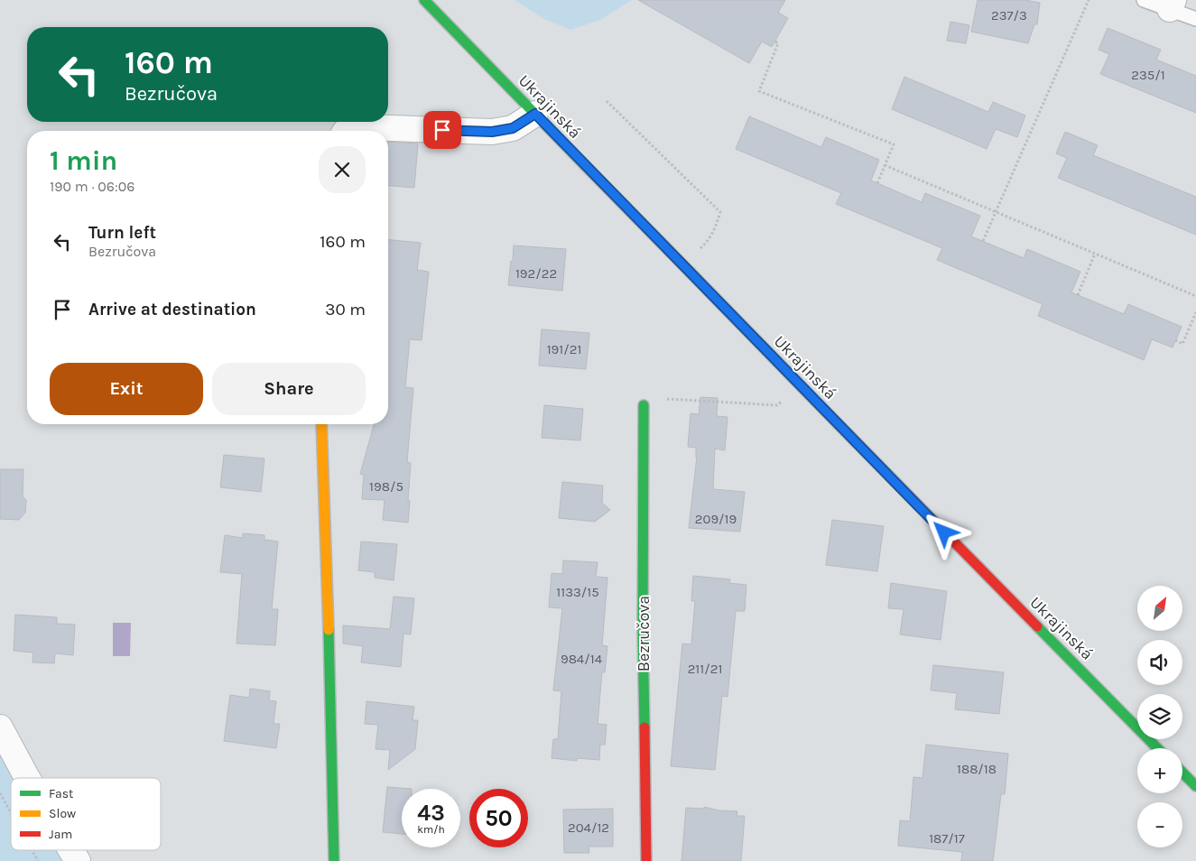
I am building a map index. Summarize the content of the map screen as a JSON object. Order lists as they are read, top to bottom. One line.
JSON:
{"streets":{"main road":["Ukrajinská","Bezručova"]},"house_numbers":["237/3","235/1","192/22","191/21","198/5","209/19","1133/15","984/14","211/21","188/18","204/12","187/17"],"legend":["Fast","Slow","Jam"],"north":"top right","page":{"turn":["160 m","Bezručova"],"heading":["1 min","190 m · 06:06"],"list":[{"name":"Turn left","note":"Bezručova","value":"160 m"},{"name":"Arrive at destination","value":"30 m"}],"buttons":["Exit","Share"],"map_buttons":["+","−"],"speed":"43 km/h","limit":"50"}}
